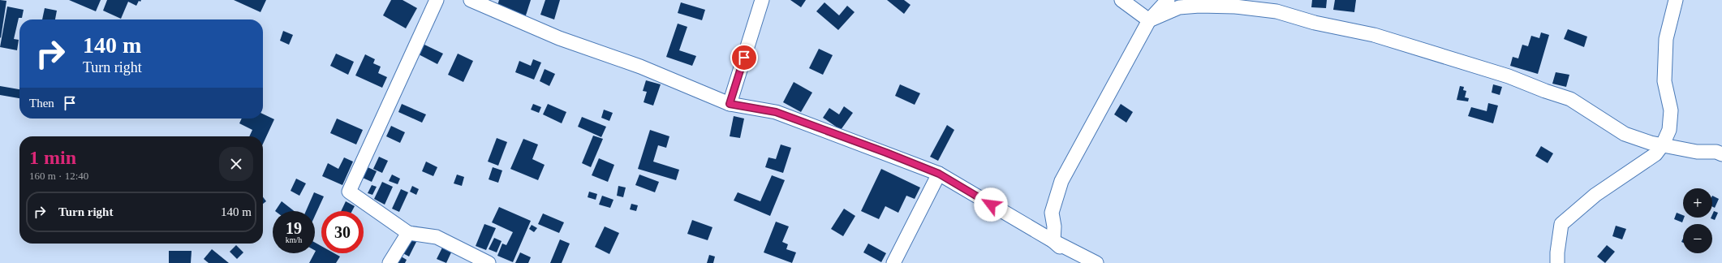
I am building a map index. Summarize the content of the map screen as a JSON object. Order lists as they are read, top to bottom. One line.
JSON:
{"page":{"turn":["140 m","Turn right"],"then":"Then","heading":["1 min","160 m · 12:40"],"map_buttons":["+","−"],"list":[{"name":"Turn right","value":"140 m"}],"speed":"19 km/h","limit":"30"}}
